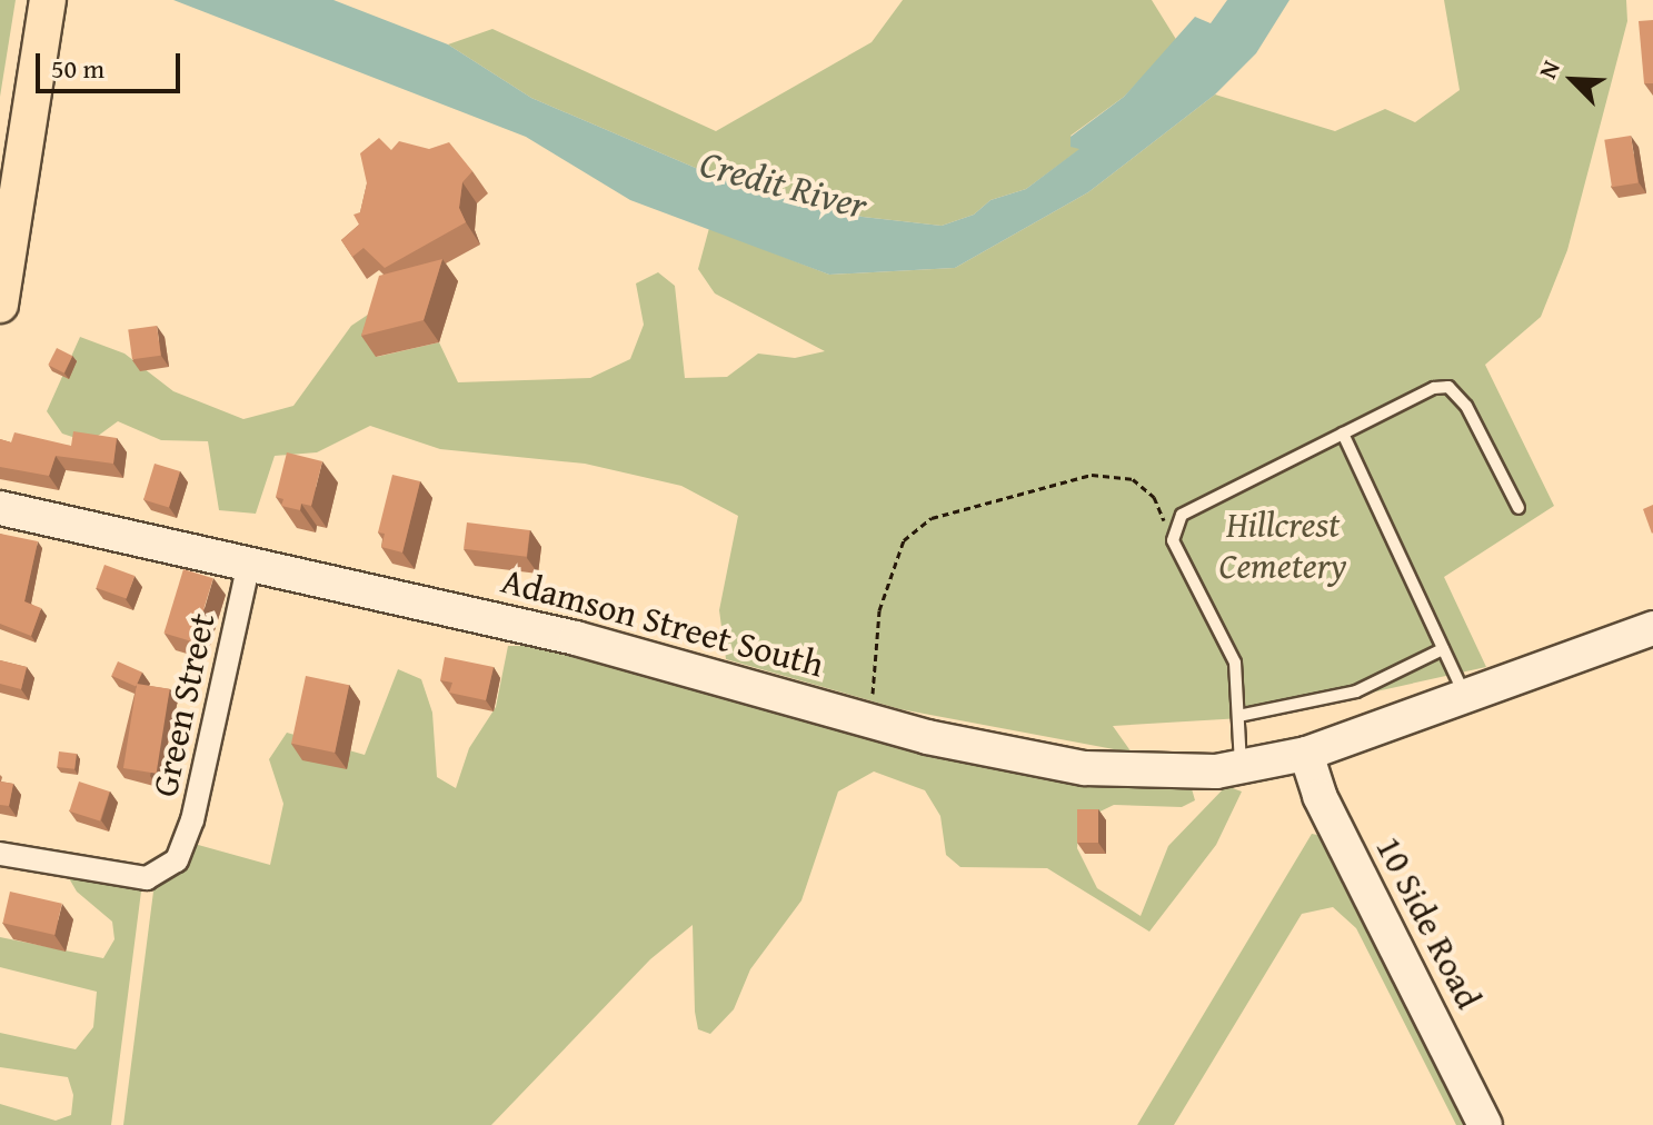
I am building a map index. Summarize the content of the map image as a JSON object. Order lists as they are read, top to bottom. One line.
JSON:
{"streets":{"main road":["Adamson Street South","10 Side Road"],"street":["Green Street"]},"crossings":[["Adamson Street South","Green Street"],["Adamson Street South","10 Side Road"]],"water":["Credit River"],"parks":["Hillcrest Cemetery"],"scale_bar":"50 m","north":"top left"}
